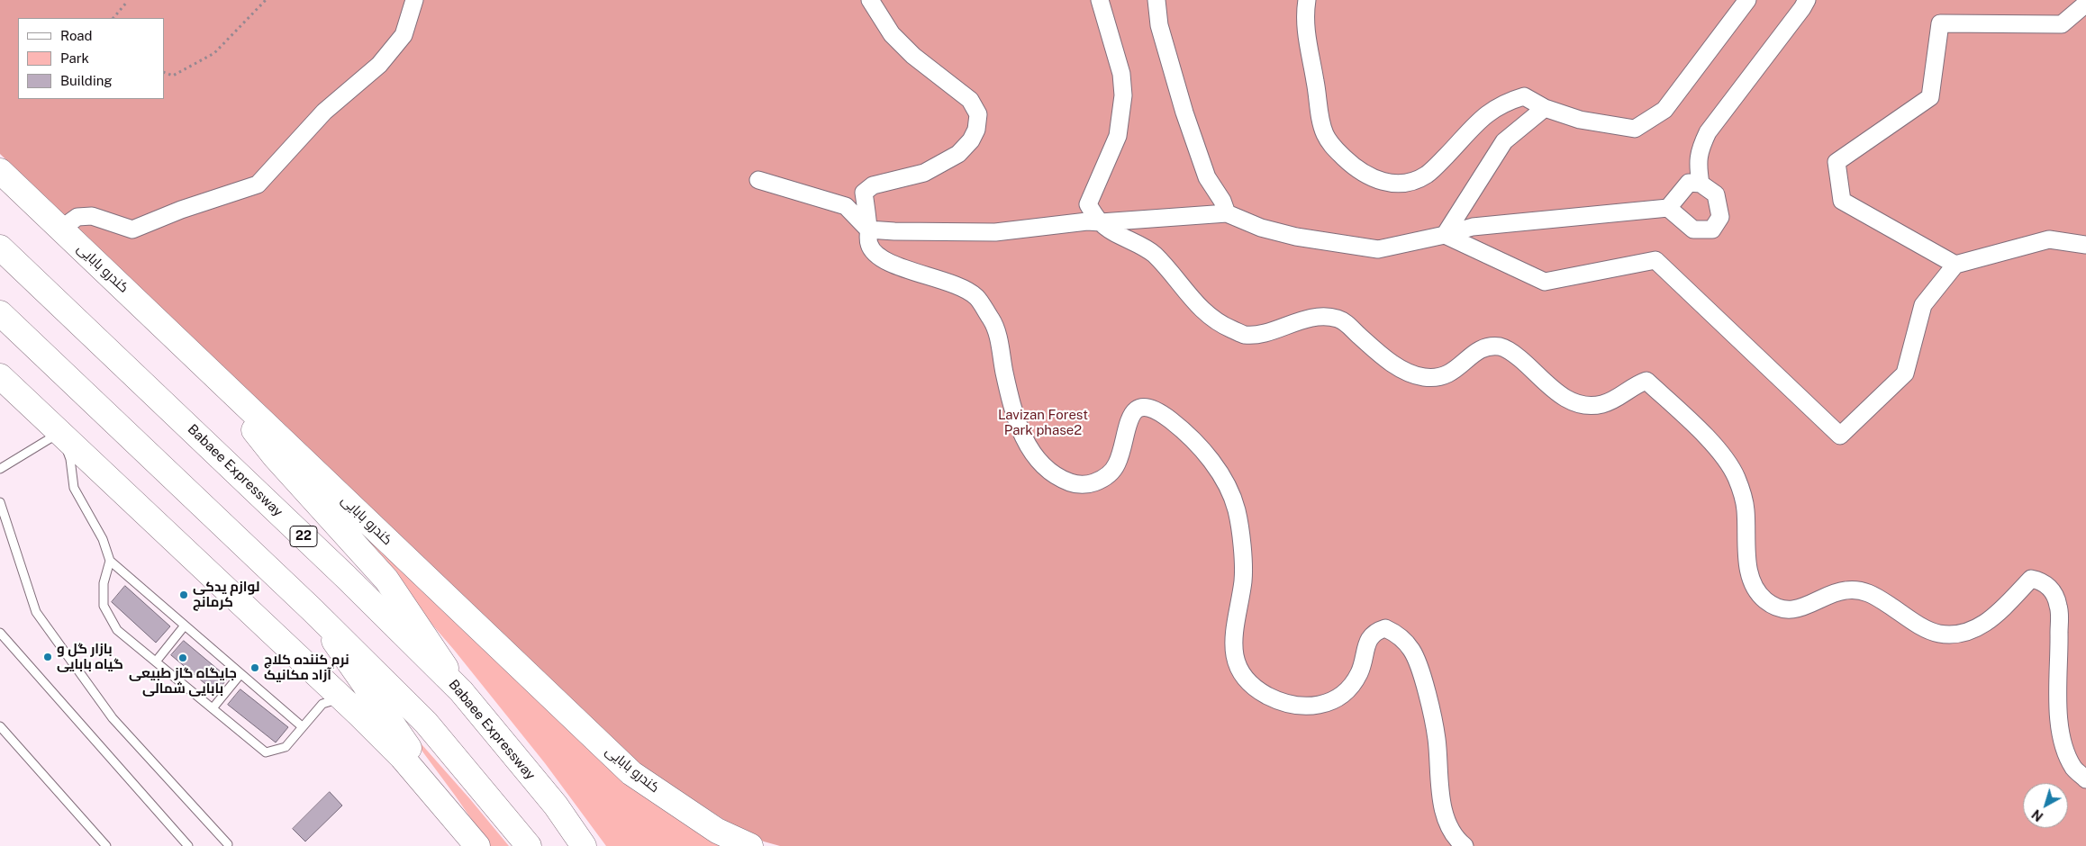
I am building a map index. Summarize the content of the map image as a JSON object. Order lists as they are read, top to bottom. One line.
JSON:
{"streets":{"main road":["کندرو بابایی","Babaee Expressway","22"]},"parks":["Lavizan Forest Park phase2"],"places":["لوازم یدکی کرمانج","بازار گل و گیاه بابایی","جایگاه گاز طبیعی بابایی شمالی","نرم کننده کلاچ آزاد مکانیک"],"legend":["Road","Park","Building"],"north":"bottom left"}
